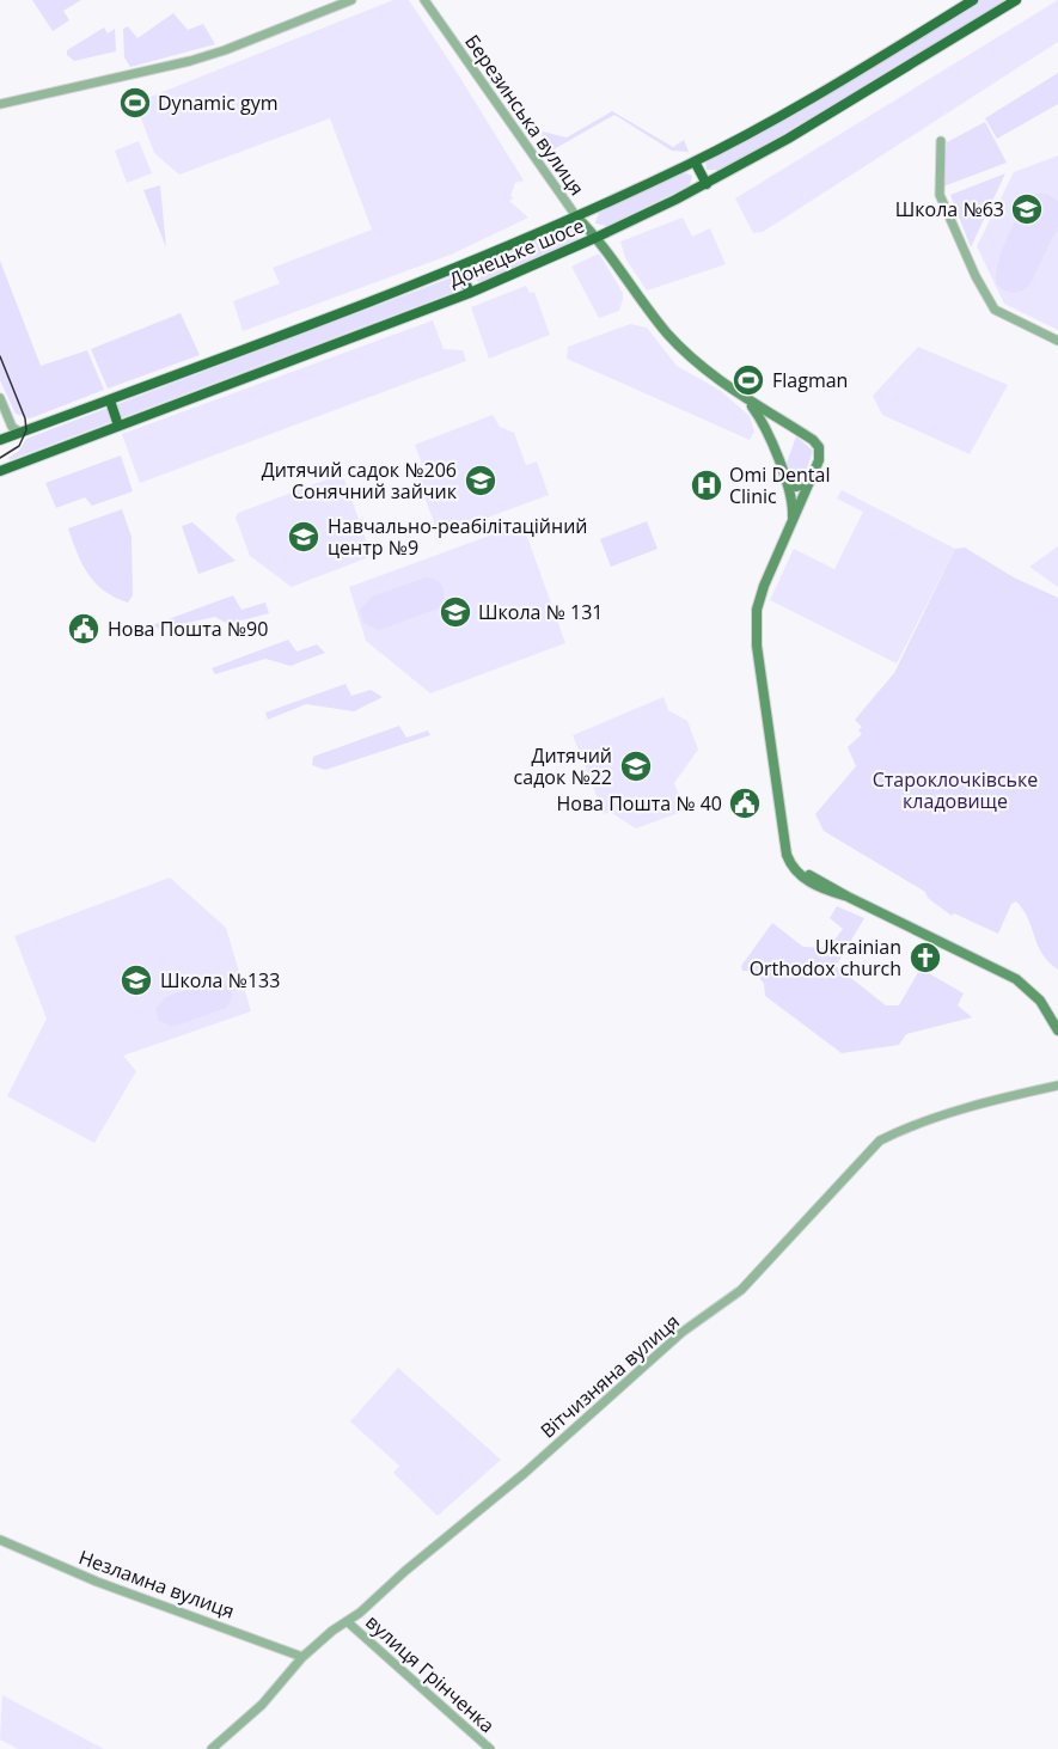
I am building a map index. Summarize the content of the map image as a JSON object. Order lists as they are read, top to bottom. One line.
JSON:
{"streets":{"highway":["Донецьке шосе"],"main road":["Березинська вулиця"],"street":["Вітчизняна вулиця","Незламна вулиця","вулиця Грінченка"]},"crossings":[["Березинська вулиця","Донецьке шосе"],["Вітчизняна вулиця","Незламна вулиця"],["Вітчизняна вулиця","вулиця Грінченка"]],"parks":["Староклочківське кладовище"],"places":{"sports":["Dynamic gym","Flagman"],"school or university":["Школа №63","Дитячий садок №206 Сонячний зайчик","Навчально-реабілітаційний центр №9","Школа № 131","Дитячий садок №22","Школа №133"],"hospital":["Omi Dental Clinic"],"public building":["Нова Пошта №90","Нова Пошта № 40"],"church":["Ukrainian Orthodox church"]}}
